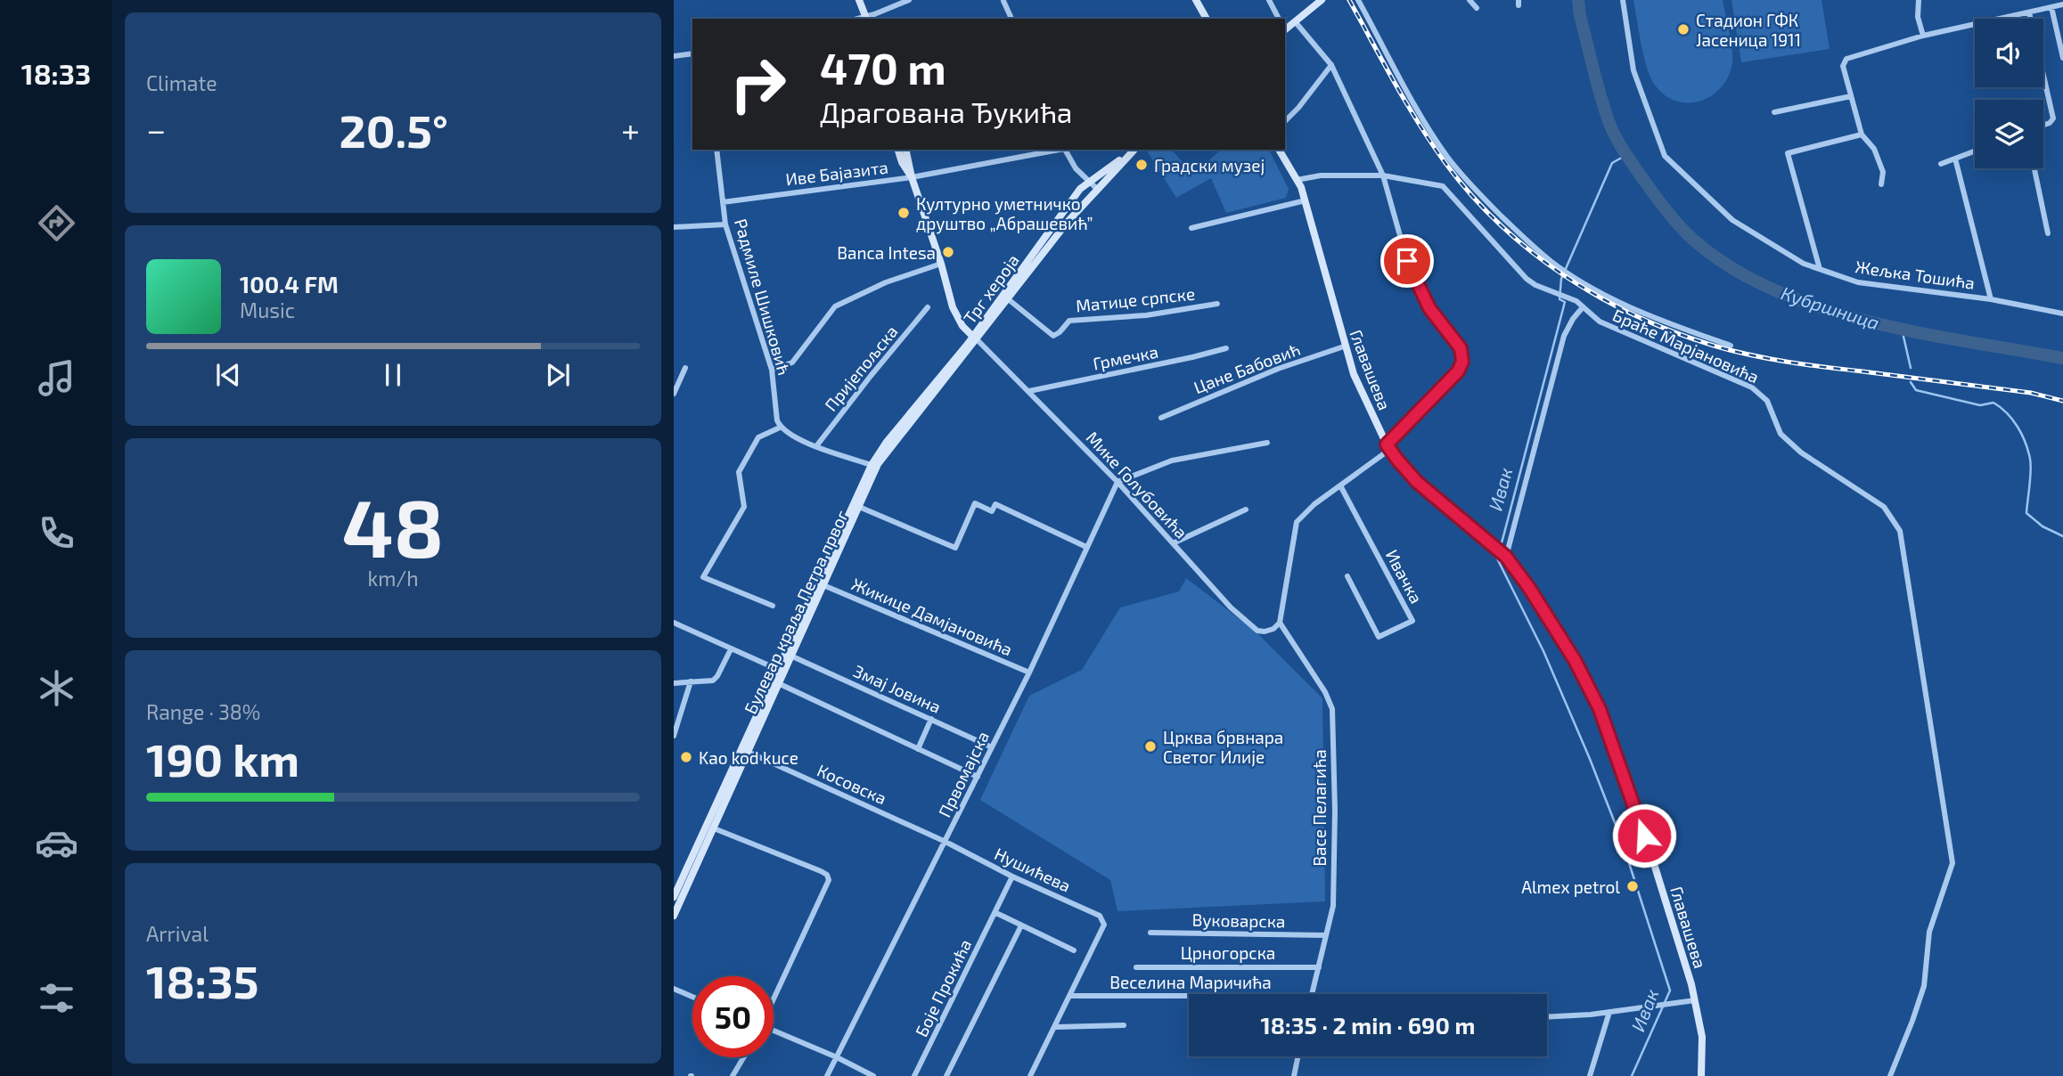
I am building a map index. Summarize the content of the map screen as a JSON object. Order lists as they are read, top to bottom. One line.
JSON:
{"streets":{"main road":["Трг хероја","Главашева","Булевар краља Петра првог"],"street":["Иве Бајазита","Жељка Тошића","Радмиле Шишковић","Матице српске","Браће Марјановића","Грмечка","Пријепољска","Цане Бабовић","Мике Голубовића","Ивачка","Жикице Дамјановића","Змај Јовина","Првомајска","Косовска","Васе Пелагића","Нушићева","Вуковарска","Црногорска","Веселина Маричића","Боје Прокића"]},"crossings":[["Иве Бајазита","Радмиле Шишковић"],["Трг хероја","Матице српске"],["Трг хероја","Мике Голубовића"],["Трг хероја","Булевар краља Петра првог"],["Браће Марјановића","Главашева"],["Грмечка","Мике Голубовића"],["Цане Бабовић","Главашева"],["Мике Голубовића","Булевар краља Петра првог"],["Мике Голубовића","Првомајска"],["Мике Голубовића","Васе Пелагића"],["Булевар краља Петра првог","Жикице Дамјановића"],["Булевар краља Петра првог","Змај Јовина"],["Булевар краља Петра првог","Косовска"],["Жикице Дамјановића","Првомајска"],["Змај Јовина","Првомајска"],["Првомајска","Косовска"],["Првомајска","Нушићева"],["Косовска","Нушићева"],["Васе Пелагића","Вуковарска"],["Васе Пелагића","Црногорска"],["Нушићева","Веселина Маричића"],["Нушићева","Боје Прокића"]],"water":["Кубршница","Ивак"],"places":["Стадион ГФК Јасеница 1911","Градски музеј","Културно уметничко друштво „Абрашевић”","Banca Intesa","Црква брвнара Светог Илије","Kao kod kuce","Almex petrol"],"page":{"tabs":"18:33","tile":["Climate",["48","km/h"],["Range · 38%","190 km"],["Arrival","18:35"]],"turn":["470 m","Драгована Ђукића"],"heat":["−","20.5°","+"],"song":["100.4 FM","Music"],"limit":"50","trip":"18:35 · 2 min · 690 m"}}
